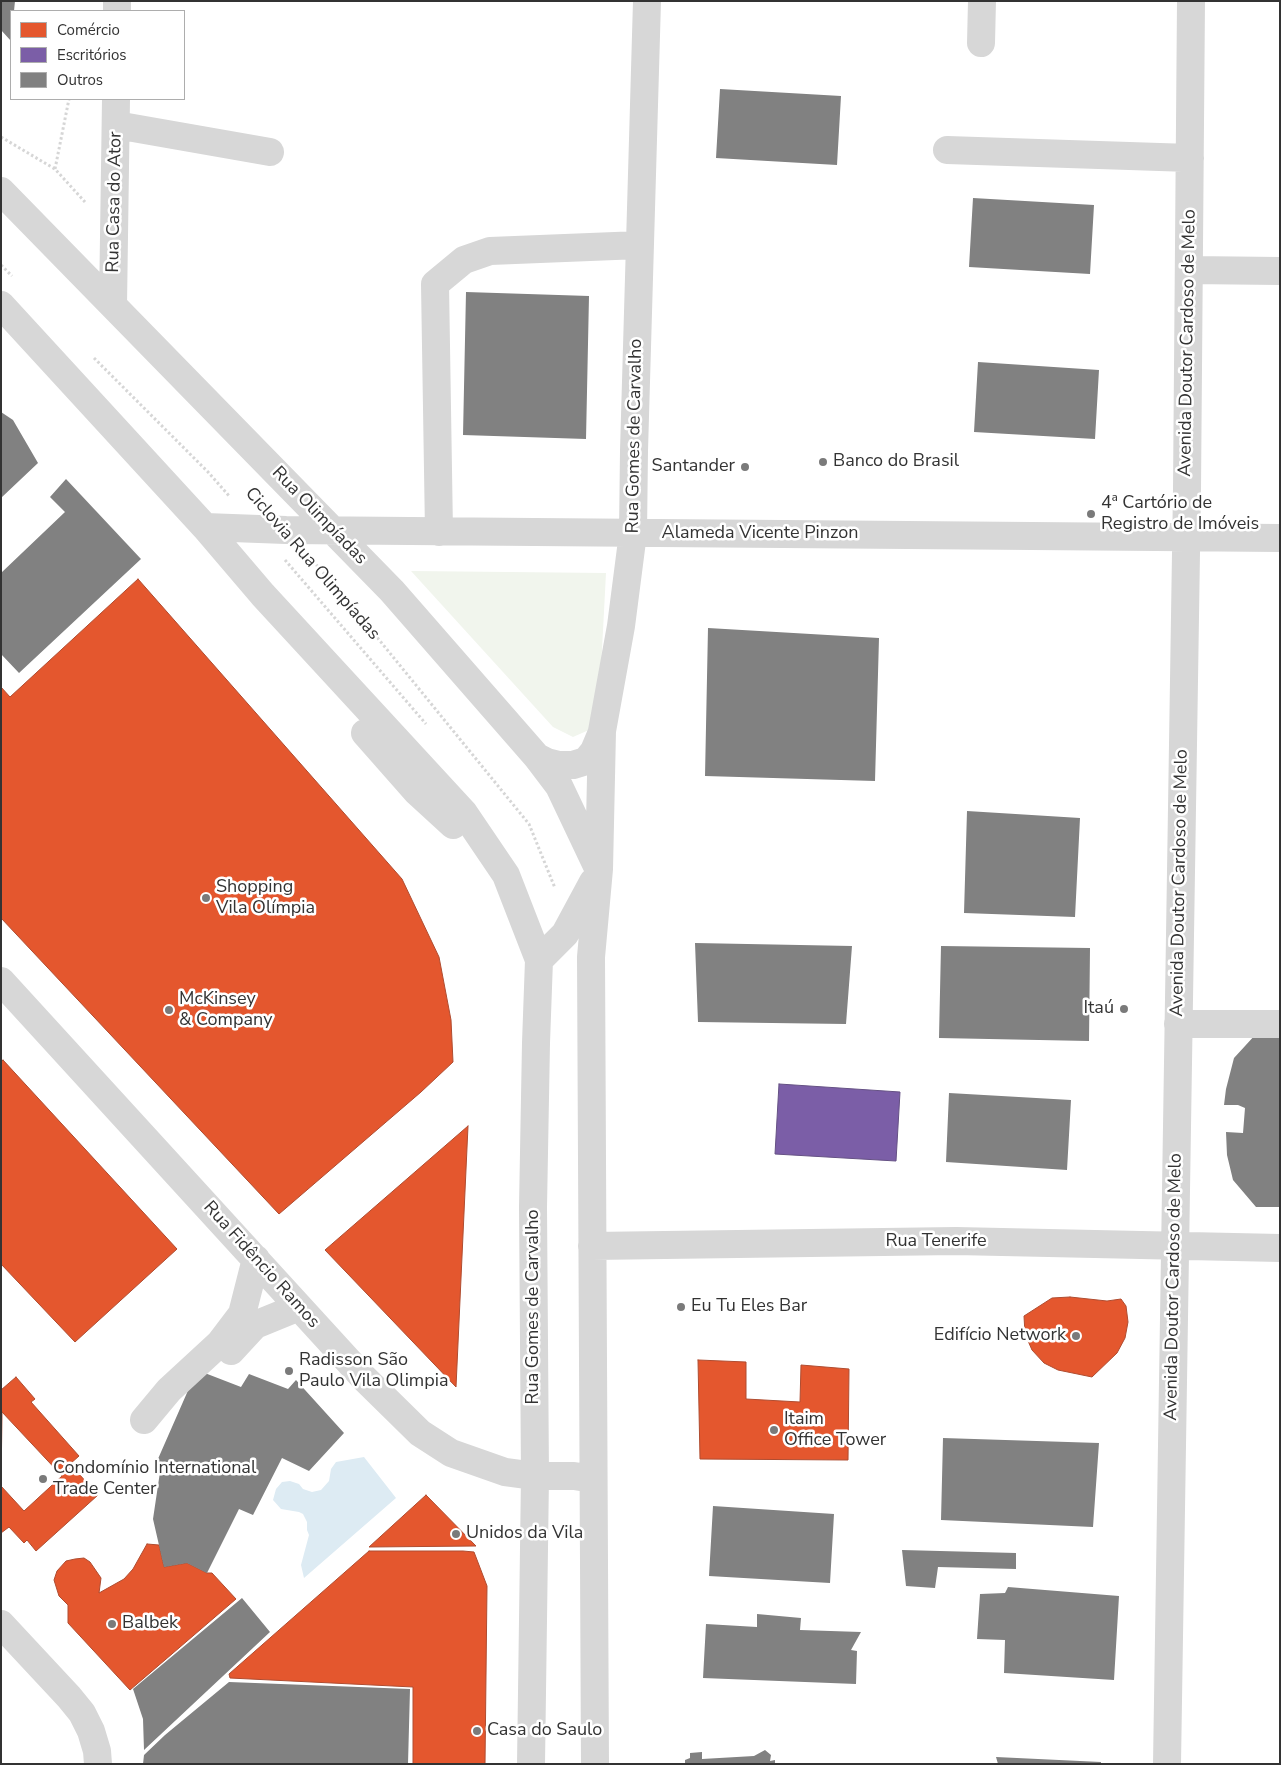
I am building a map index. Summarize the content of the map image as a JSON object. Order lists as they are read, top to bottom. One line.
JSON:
{"streets":{"street":["Rua Casa do Ator","Avenida Doutor Cardoso de Melo","Rua Gomes de Carvalho","Rua Olimpíadas","Alameda Vicente Pinzon","Rua Tenerife","Rua Fidêncio Ramos"],"path":["Ciclovia Rua Olimpíadas"]},"crossings":[["Rua Casa do Ator","Rua Olimpíadas"],["Avenida Doutor Cardoso de Melo","Alameda Vicente Pinzon"],["Avenida Doutor Cardoso de Melo","Rua Tenerife"],["Rua Gomes de Carvalho","Rua Olimpíadas"],["Rua Gomes de Carvalho","Alameda Vicente Pinzon"],["Rua Gomes de Carvalho","Ciclovia Rua Olimpíadas"],["Rua Gomes de Carvalho","Rua Tenerife"],["Rua Gomes de Carvalho","Rua Fidêncio Ramos"],["Rua Olimpíadas","Alameda Vicente Pinzon"],["Alameda Vicente Pinzon","Ciclovia Rua Olimpíadas"]],"places":["Banco do Brasil","Santander","4ª Cartório de Registro de Imóveis","Shopping Vila Olímpia","Itaú","McKinsey & Company","Eu Tu Eles Bar","Edifício Network","Radisson São Paulo Vila Olimpia","Itaim Office Tower","Condomínio International Trade Center","Unidos da Vila","Balbek","Casa do Saulo"],"legend":["Comércio","Escritórios","Outros"]}
